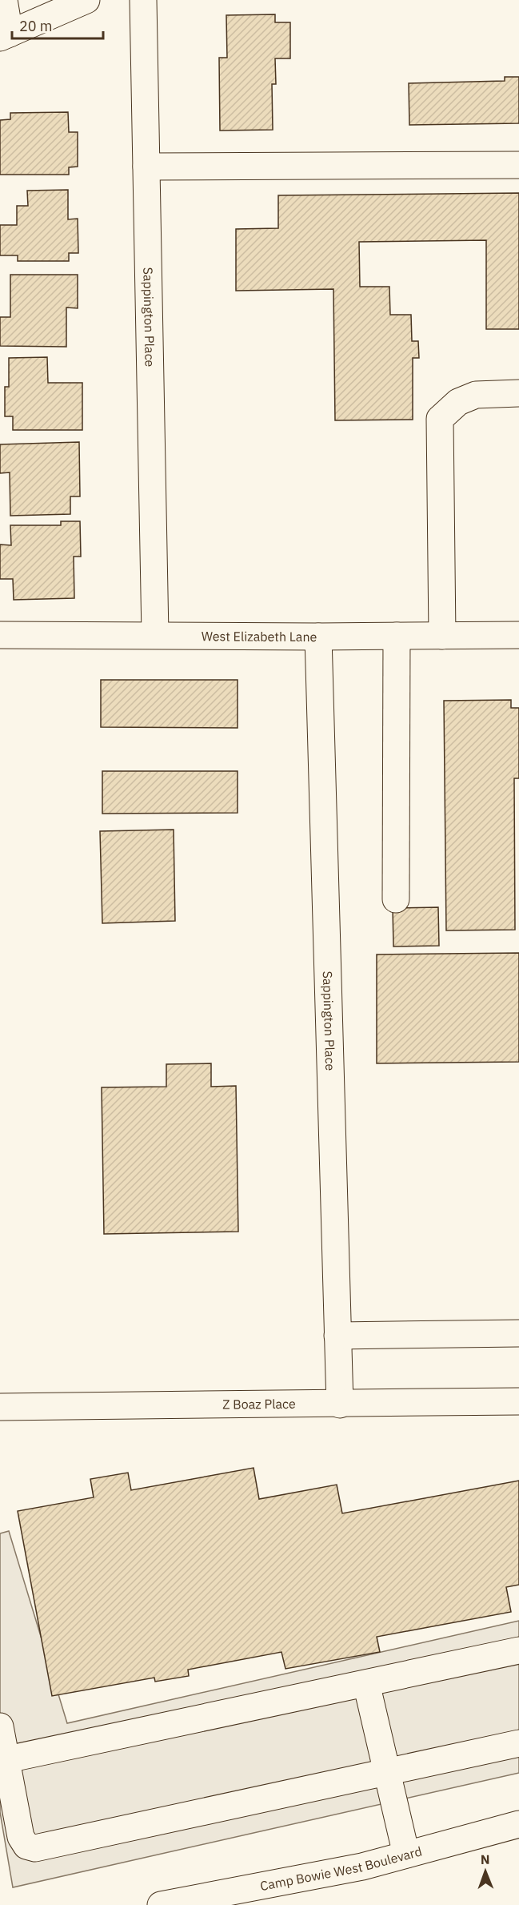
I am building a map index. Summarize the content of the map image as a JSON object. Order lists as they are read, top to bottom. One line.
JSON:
{"streets":{"street":["Sappington Place","West Elizabeth Lane","Z Boaz Place","Camp Bowie West Boulevard"]},"crossings":[["Sappington Place","West Elizabeth Lane"],["Sappington Place","Z Boaz Place"]],"scale_bar":"20 m","north":"top"}
